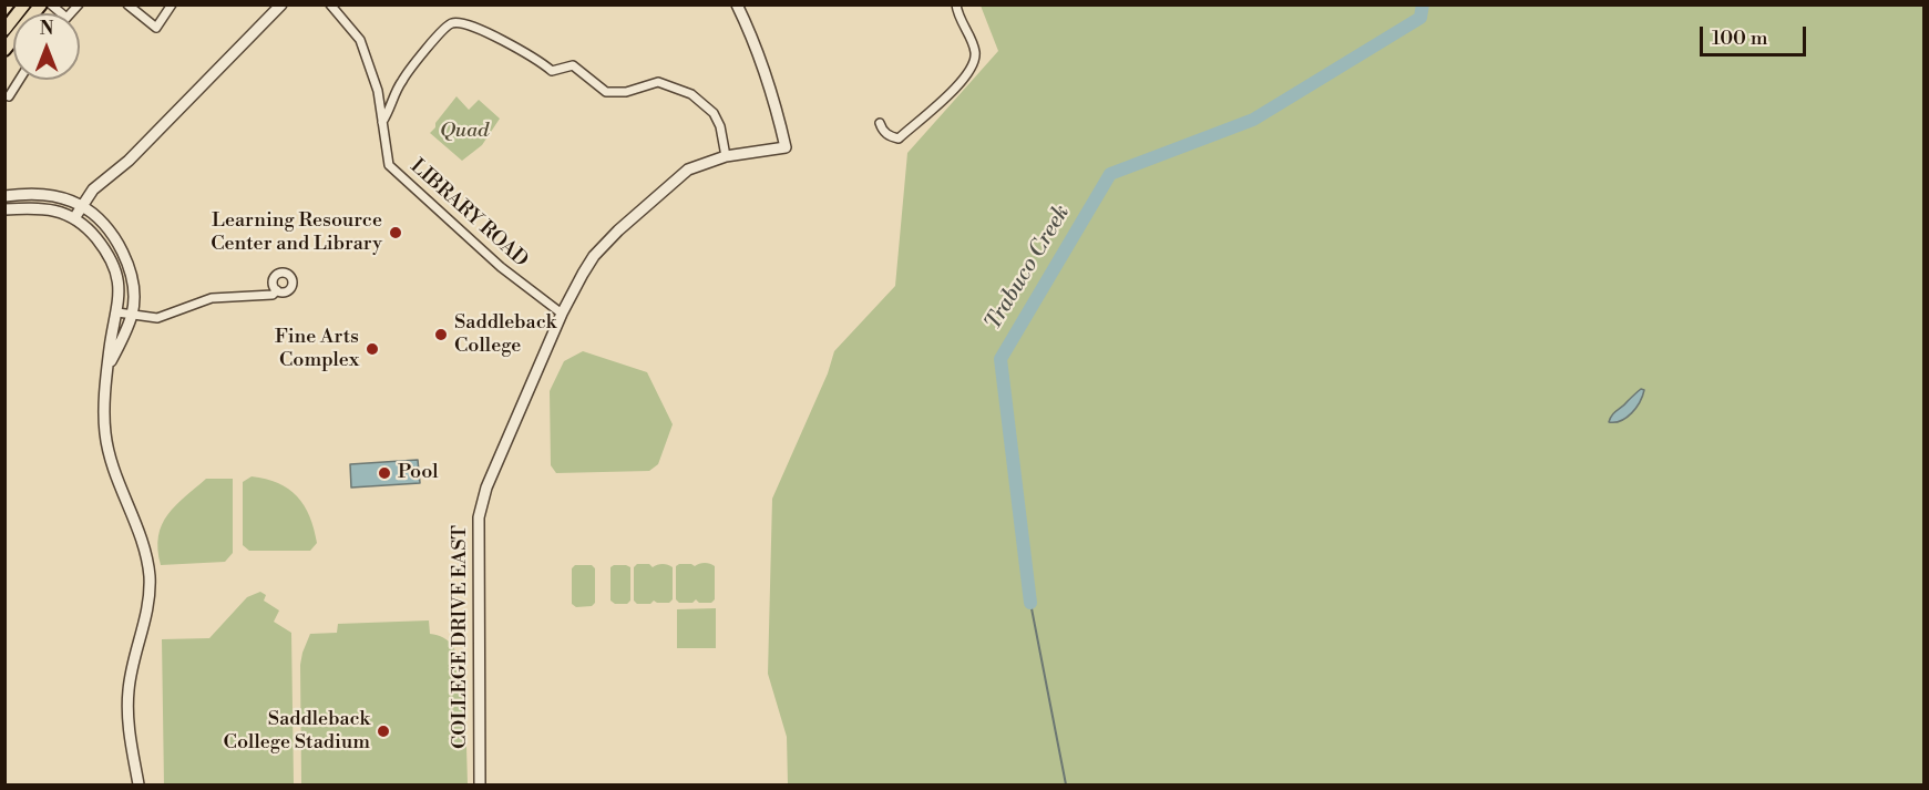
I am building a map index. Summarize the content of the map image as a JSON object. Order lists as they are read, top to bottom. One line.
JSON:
{"streets":{"street":["LIBRARY ROAD","COLLEGE DRIVE EAST"]},"crossings":[["LIBRARY ROAD","COLLEGE DRIVE EAST"]],"water":["Trabuco Creek"],"parks":["Quad"],"places":["Learning Resource Center and Library","Saddleback College","Fine Arts Complex","Pool","Saddleback College Stadium"],"scale_bar":"100 m","north":"top"}
